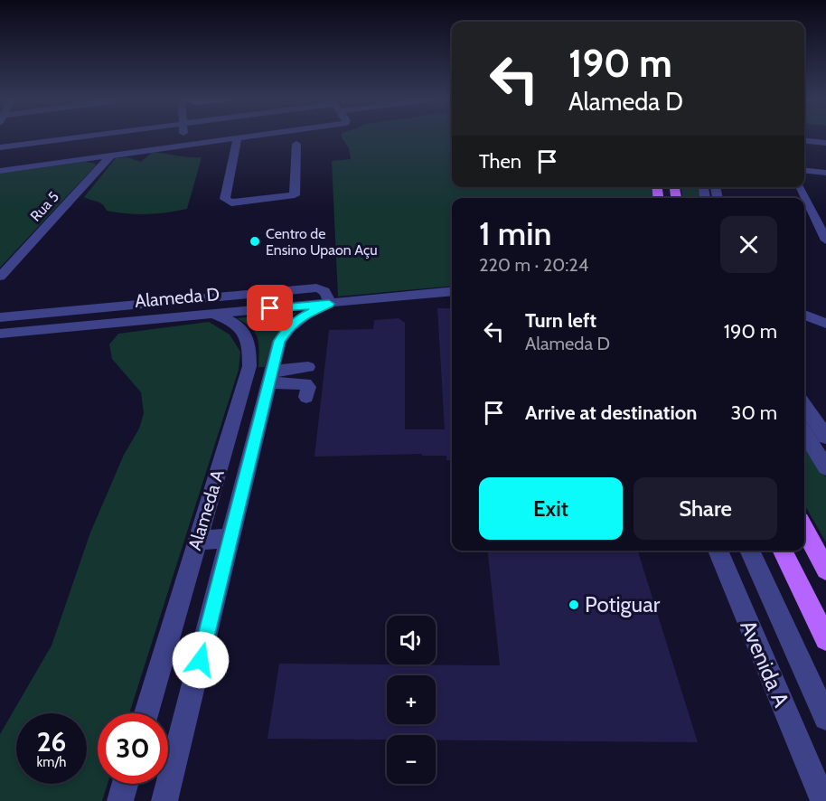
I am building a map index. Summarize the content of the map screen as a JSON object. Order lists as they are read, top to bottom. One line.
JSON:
{"streets":{"street":["Rua 5","Alameda D","Alameda A","Avenida A"]},"crossings":[["Alameda D","Alameda A"]],"places":["Centro de Ensino Upaon Açu","Potiguar"],"page":{"turn":["190 m","Alameda D"],"then":"Then","heading":["1 min","220 m · 20:24"],"list":[{"name":"Turn left","note":"Alameda D","value":"190 m"},{"name":"Arrive at destination","value":"30 m"}],"buttons":["Exit","Share"],"map_buttons":["+","−"],"speed":"26 km/h","limit":"30"}}
